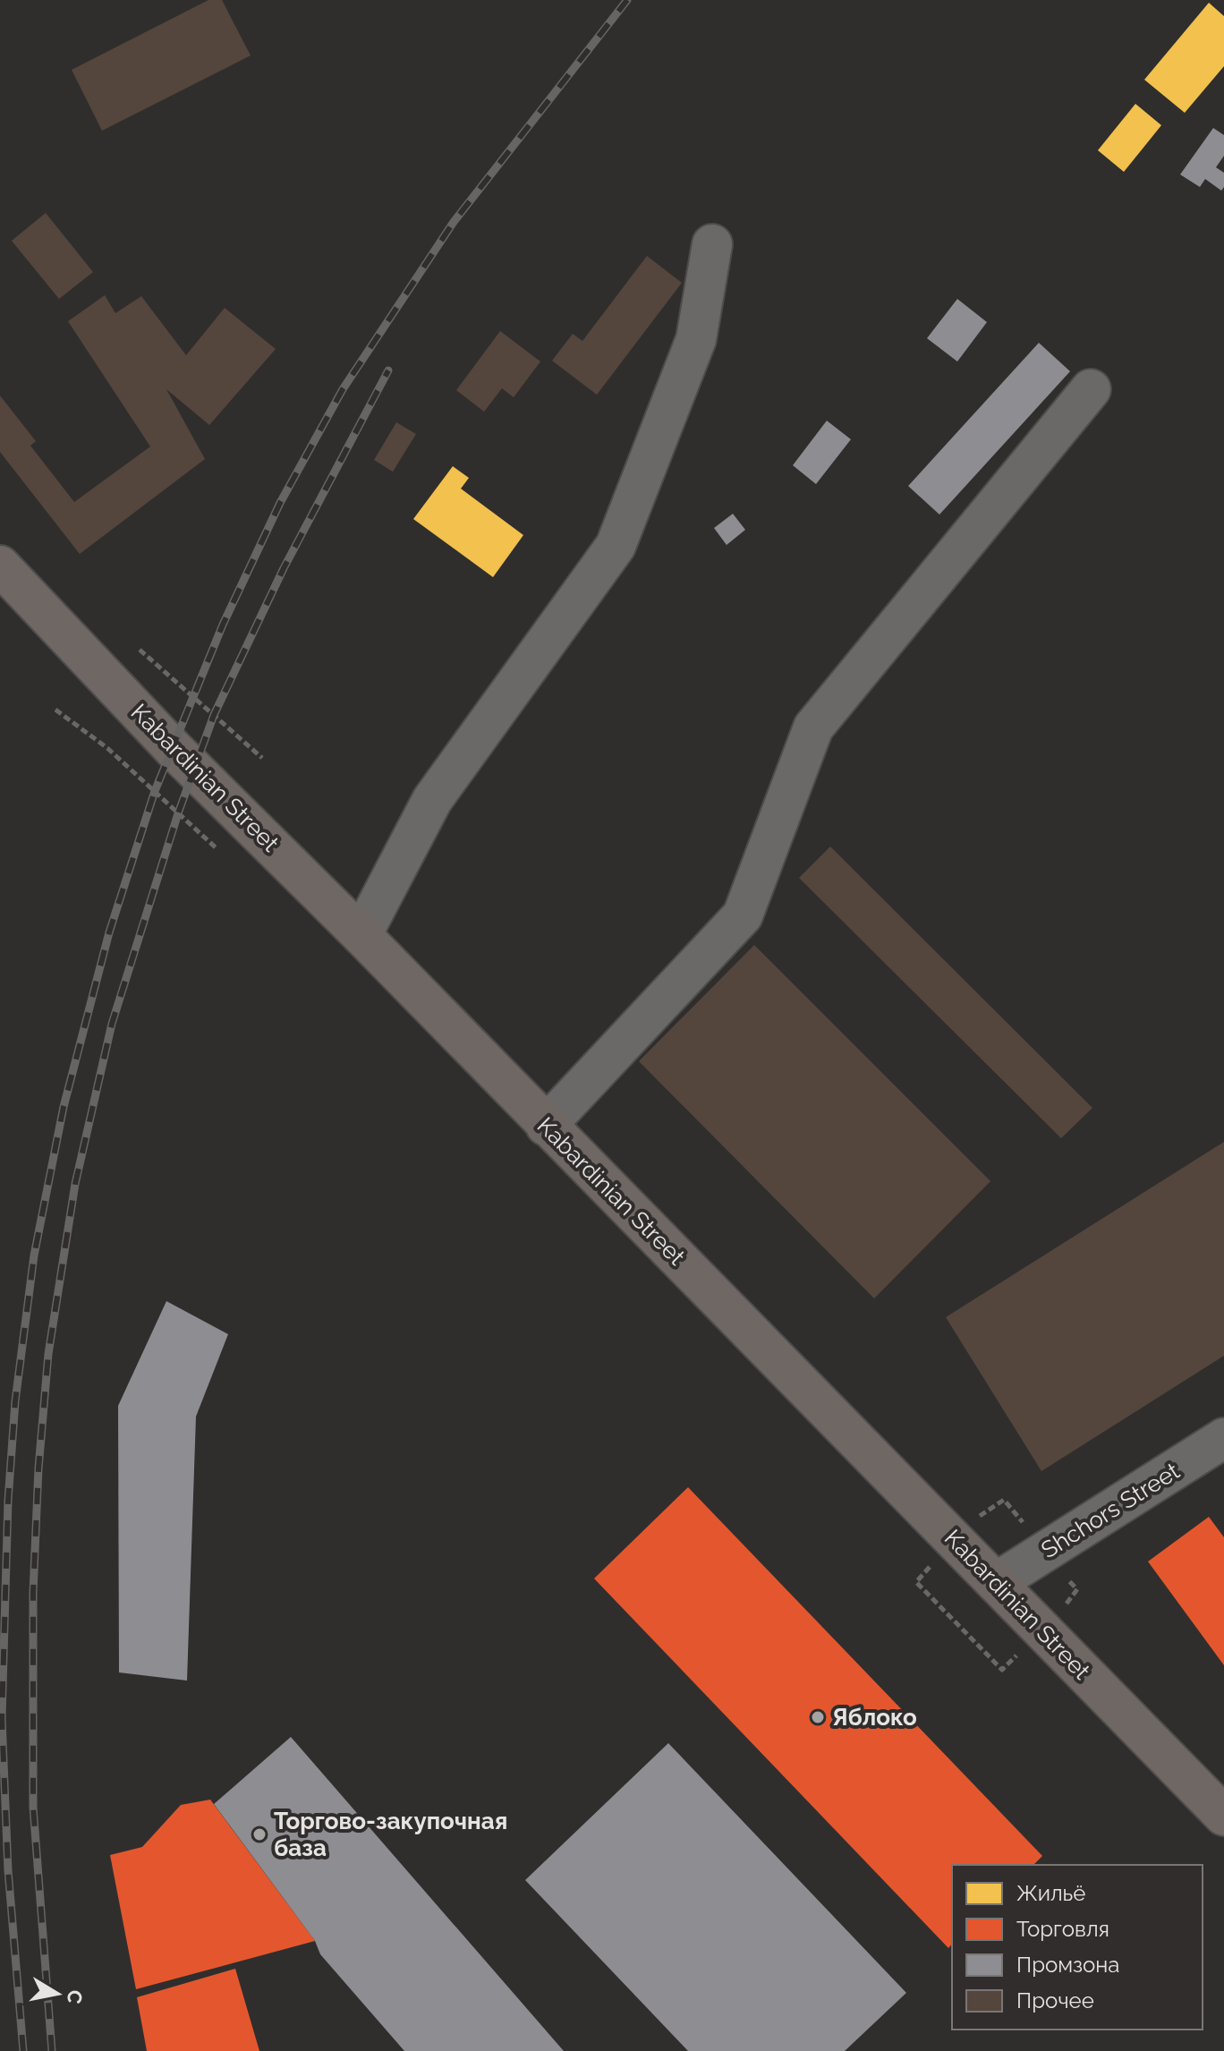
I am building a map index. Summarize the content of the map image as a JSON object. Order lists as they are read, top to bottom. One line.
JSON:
{"streets":{"main road":["Kabardinian Street"],"street":["Shchors Street"]},"crossings":[["Kabardinian Street","Shchors Street"]],"places":["Яблоко","Торгово-закупочная база"],"legend":["Жильё","Торговля","Промзона","Прочее"],"north":"right"}
